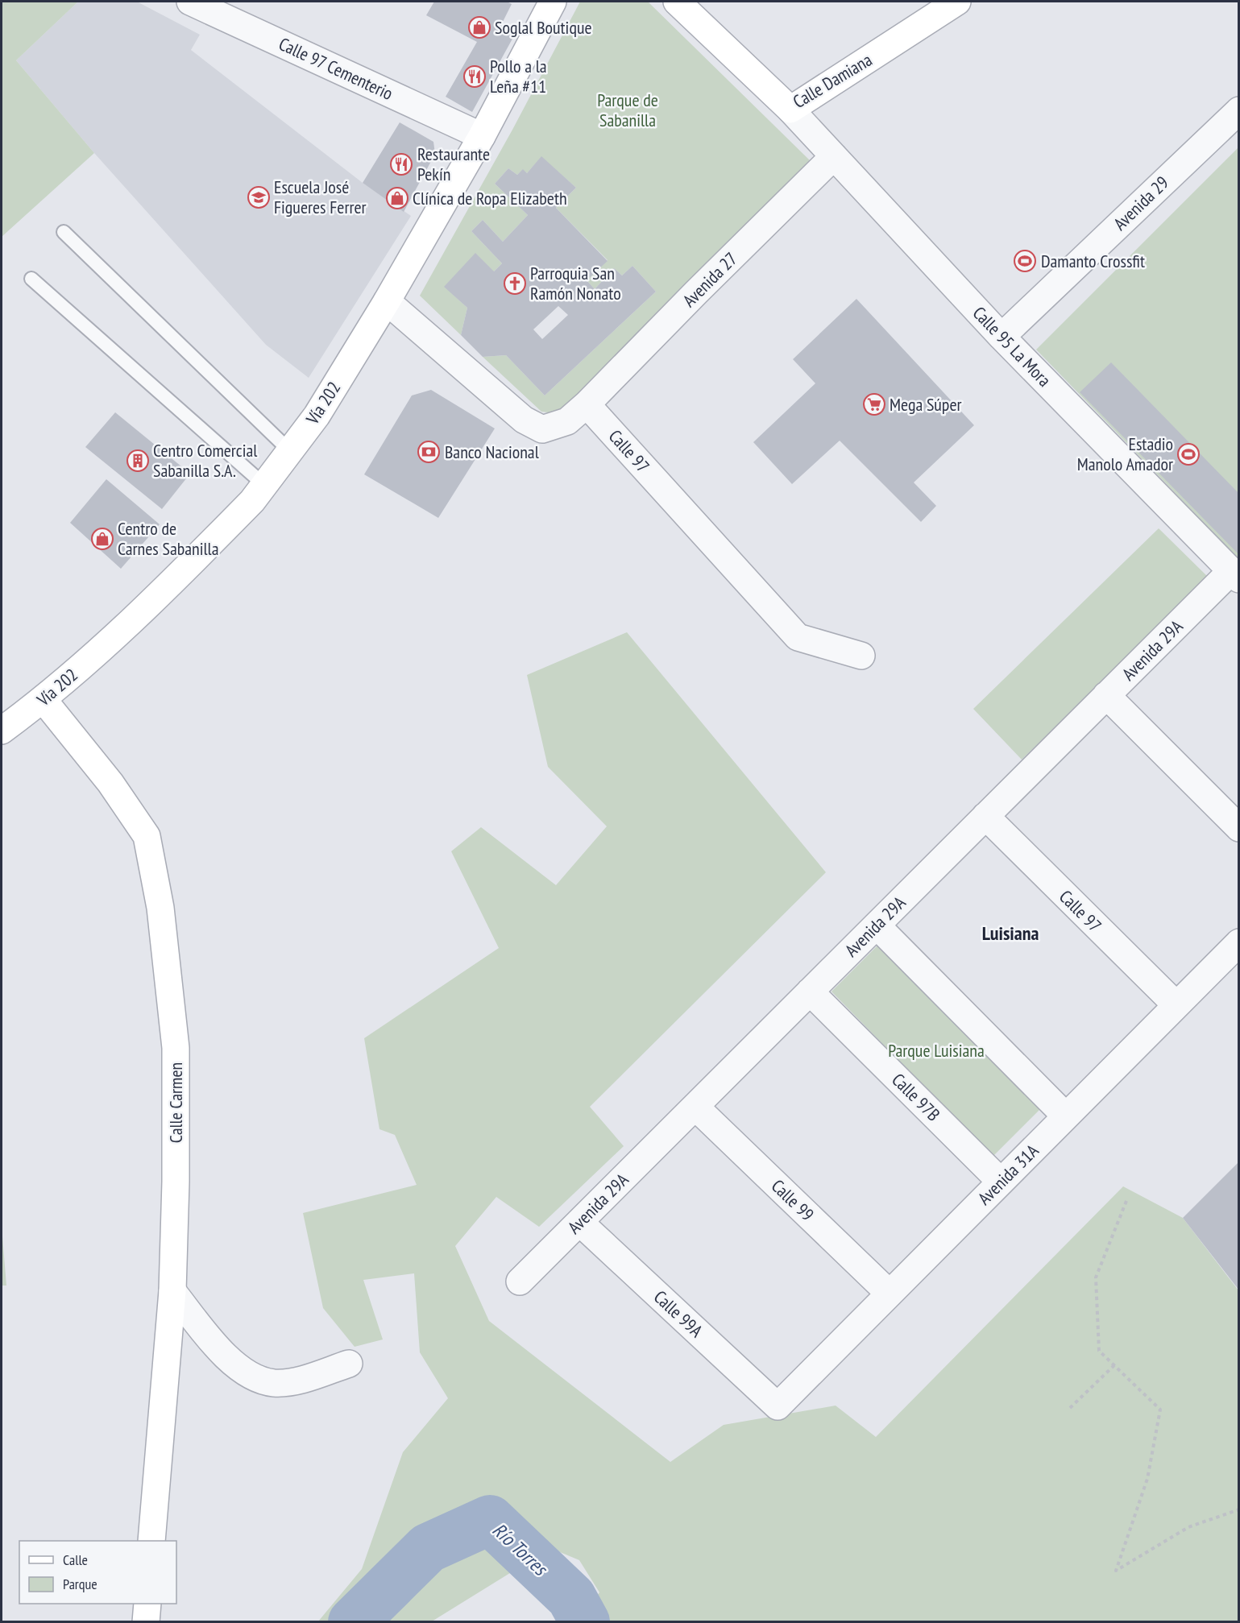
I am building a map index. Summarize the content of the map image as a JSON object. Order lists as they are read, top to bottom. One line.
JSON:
{"streets":{"street":["Calle 97 Cementerio","Calle Damiana","Avenida 29","Avenida 27","Calle 95 La Mora","Vía 202","Calle 97","Avenida 29A","Calle 97B","Calle Carmen","Avenida 31A","Calle 99","Calle 99A"]},"crossings":[["Calle 97 Cementerio","Vía 202"],["Calle Damiana","Calle 95 La Mora"],["Avenida 29","Calle 95 La Mora"],["Avenida 27","Calle 95 La Mora"],["Avenida 27","Calle 97"],["Calle 95 La Mora","Avenida 29A"],["Vía 202","Calle Carmen"],["Calle 97","Avenida 29A"],["Calle 97","Avenida 31A"],["Avenida 29A","Calle 97B"],["Avenida 29A","Calle 99"],["Avenida 29A","Calle 99A"],["Calle 97B","Avenida 31A"],["Avenida 31A","Calle 99"],["Avenida 31A","Calle 99A"]],"districts":["Luisiana"],"water":["Río Torres"],"parks":["Parque de Sabanilla","Parque Luisiana"],"places":{"shop":["Soglal Boutique","Clínica de Ropa Elizabeth","Centro de Carnes Sabanilla"],"restaurant":["Pollo a la Leña #11","Restaurante Pekín"],"school or university":["Escuela José Figueres Ferrer"],"sports":["Damanto Crossfit","Estadio Manolo Amador"],"church":["Parroquia San Ramón Nonato"],"supermarket":["Mega Súper"],"bank":["Banco Nacional"],"building":["Centro Comercial Sabanilla S.A."]},"legend":["Calle","Parque"]}
